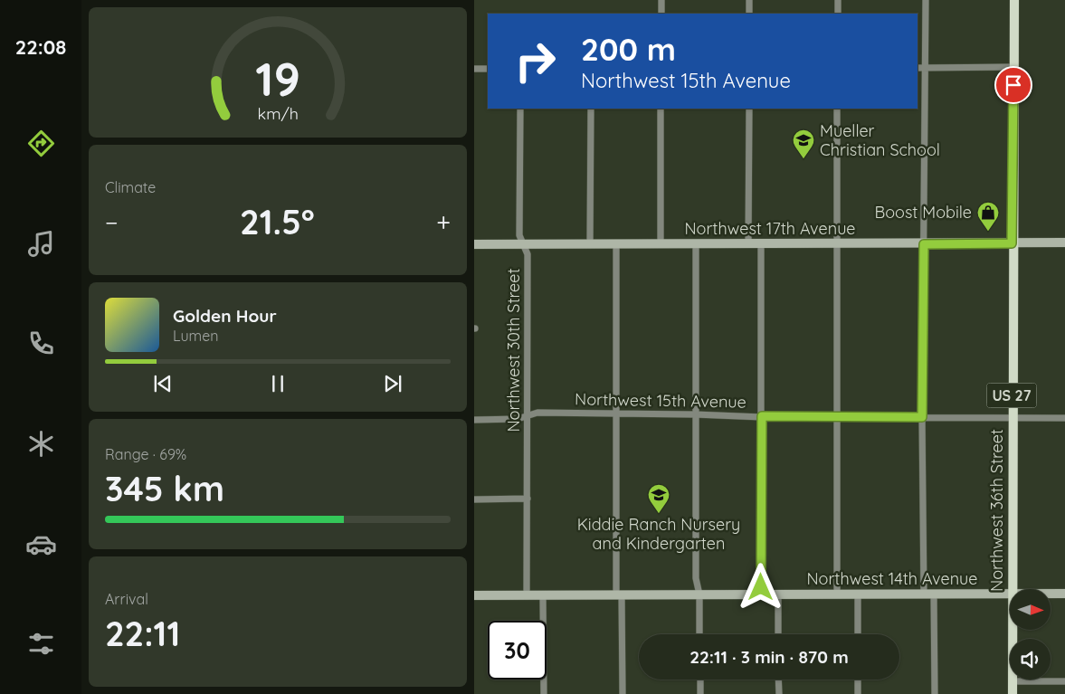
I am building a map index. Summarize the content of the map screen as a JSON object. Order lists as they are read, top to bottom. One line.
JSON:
{"streets":{"main road":["Northwest 17th Avenue","US 27","Northwest 36th Street","Northwest 14th Avenue"],"street":["Northwest 30th Street","Northwest 15th Avenue"]},"crossings":[["Northwest 17th Avenue","Northwest 30th Street"],["Northwest 17th Avenue","Northwest 36th Street"],["Northwest 30th Street","Northwest 15th Avenue"],["Northwest 30th Street","Northwest 14th Avenue"],["Northwest 15th Avenue","Northwest 36th Street"]],"places":{"school or university":["Mueller Christian School","Kiddie Ranch Nursery and Kindergarten"],"shop":["Boost Mobile"]},"north":"right","page":{"tabs":"22:08","turn":["200 m","Northwest 15th Avenue"],"tile":["Climate",["Range · 69%","345 km"],["Arrival","22:11"]],"heat":["−","21.5°","+"],"song":["Golden Hour","Lumen"],"limit":"30","trip":"22:11 · 3 min · 870 m","gauge":["19","km/h"]}}
